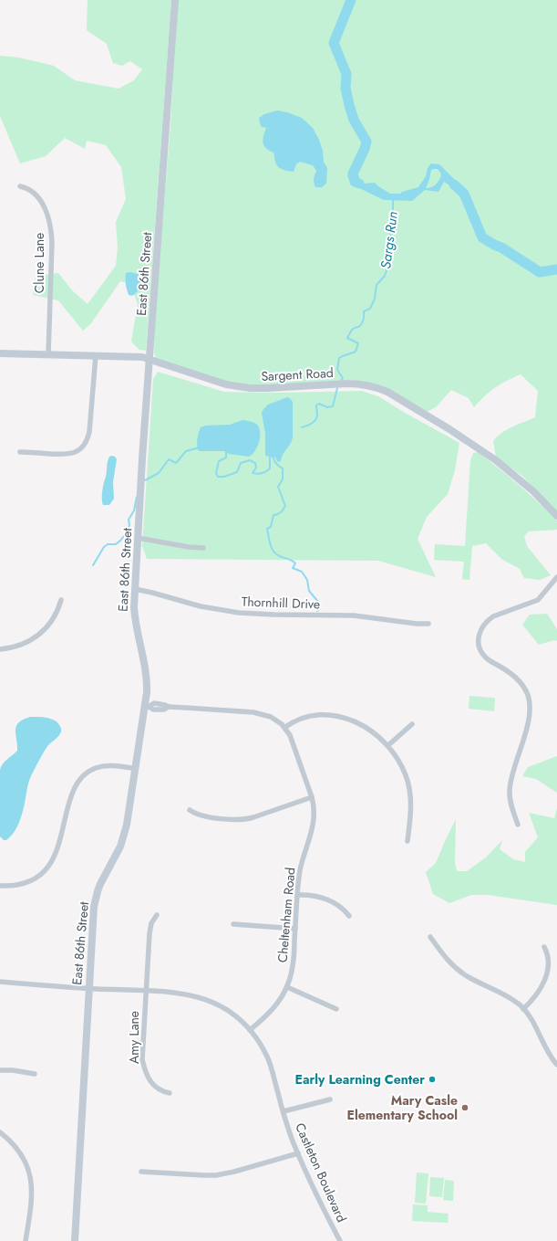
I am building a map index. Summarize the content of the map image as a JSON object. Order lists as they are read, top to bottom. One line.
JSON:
{"streets":{"street":["Clune Lane","East 86th Street","Sargent Road","Thornhill Drive","Cheltenham Road","Amy Lane","Castleton Boulevard"]},"crossings":[["Clune Lane","Sargent Road"],["East 86th Street","Sargent Road"],["East 86th Street","Thornhill Drive"],["East 86th Street","Cheltenham Road"],["East 86th Street","Castleton Boulevard"],["Cheltenham Road","Castleton Boulevard"],["Amy Lane","Castleton Boulevard"]],"water":["Sargs Run"],"places":["Early Learning Center","Mary Casle Elementary School"]}
